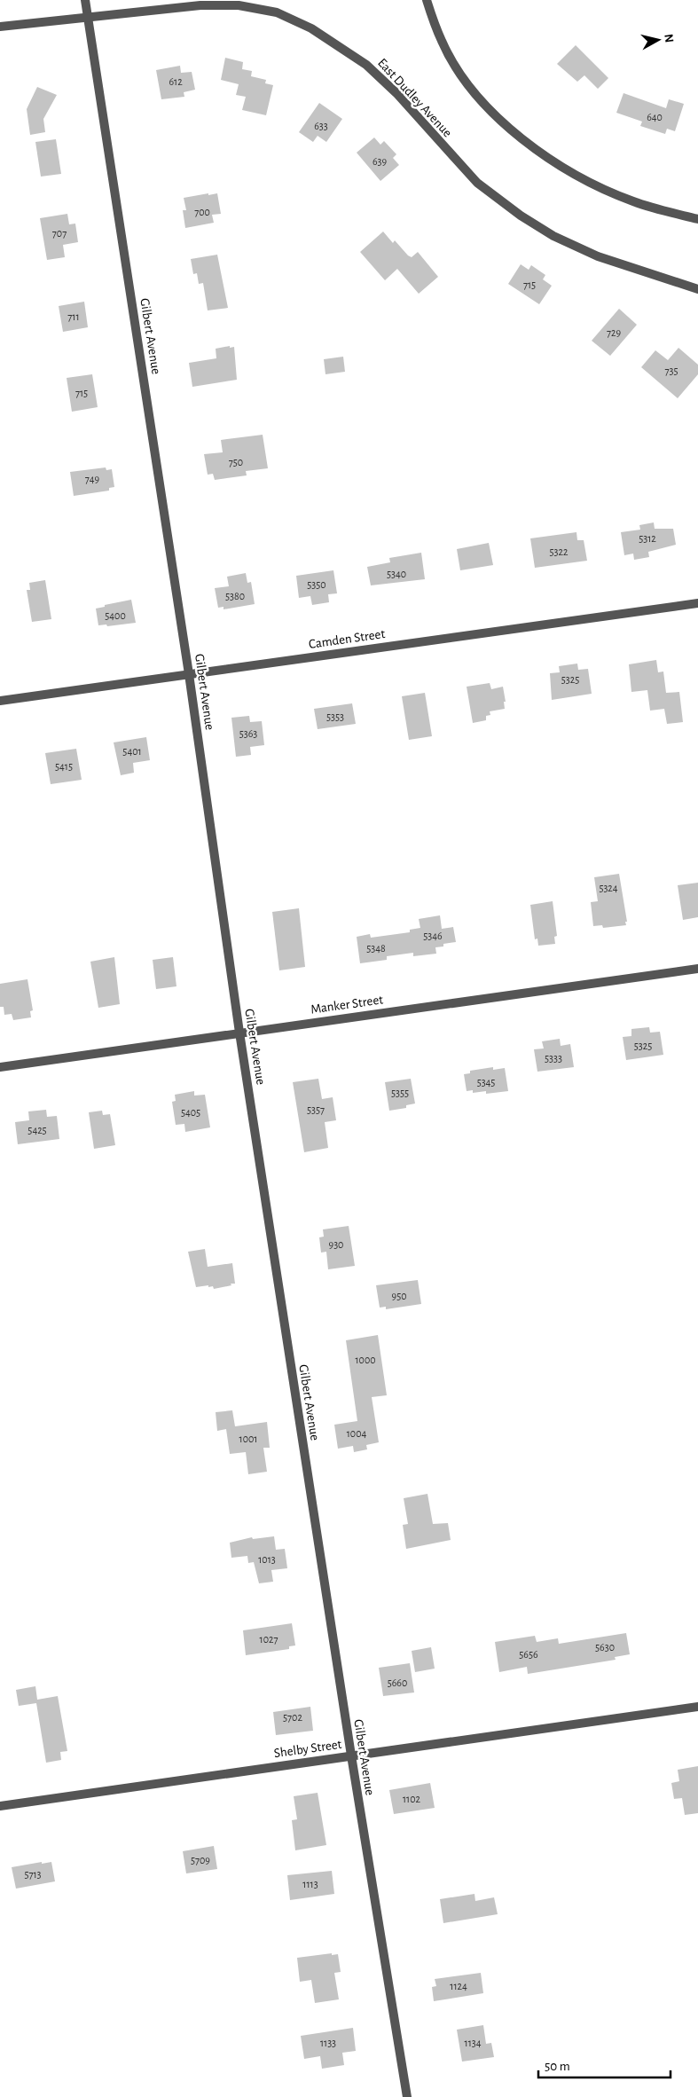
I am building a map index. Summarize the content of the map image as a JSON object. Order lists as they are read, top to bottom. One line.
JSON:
{"streets":{"street":["East Dudley Avenue","Gilbert Avenue","Camden Street","Manker Street","Shelby Street"]},"crossings":[["East Dudley Avenue","Gilbert Avenue"],["Gilbert Avenue","Camden Street"],["Gilbert Avenue","Manker Street"],["Gilbert Avenue","Shelby Street"]],"house_numbers":["612","640","633","639","700","707","715","711","729","735","715","750","749","5312","5322","5340","5350","5380","5400","5325","5353","5363","5401","5415","5324","5346","5348","5325","5333","5345","5355","5357","5405","5425","930","950","1000","1004","1001","1013","1027","5630","5656","5660","5702","1102","5709","5713","1113","1124","1133","1134"],"scale_bar":"50 m","north":"right"}
